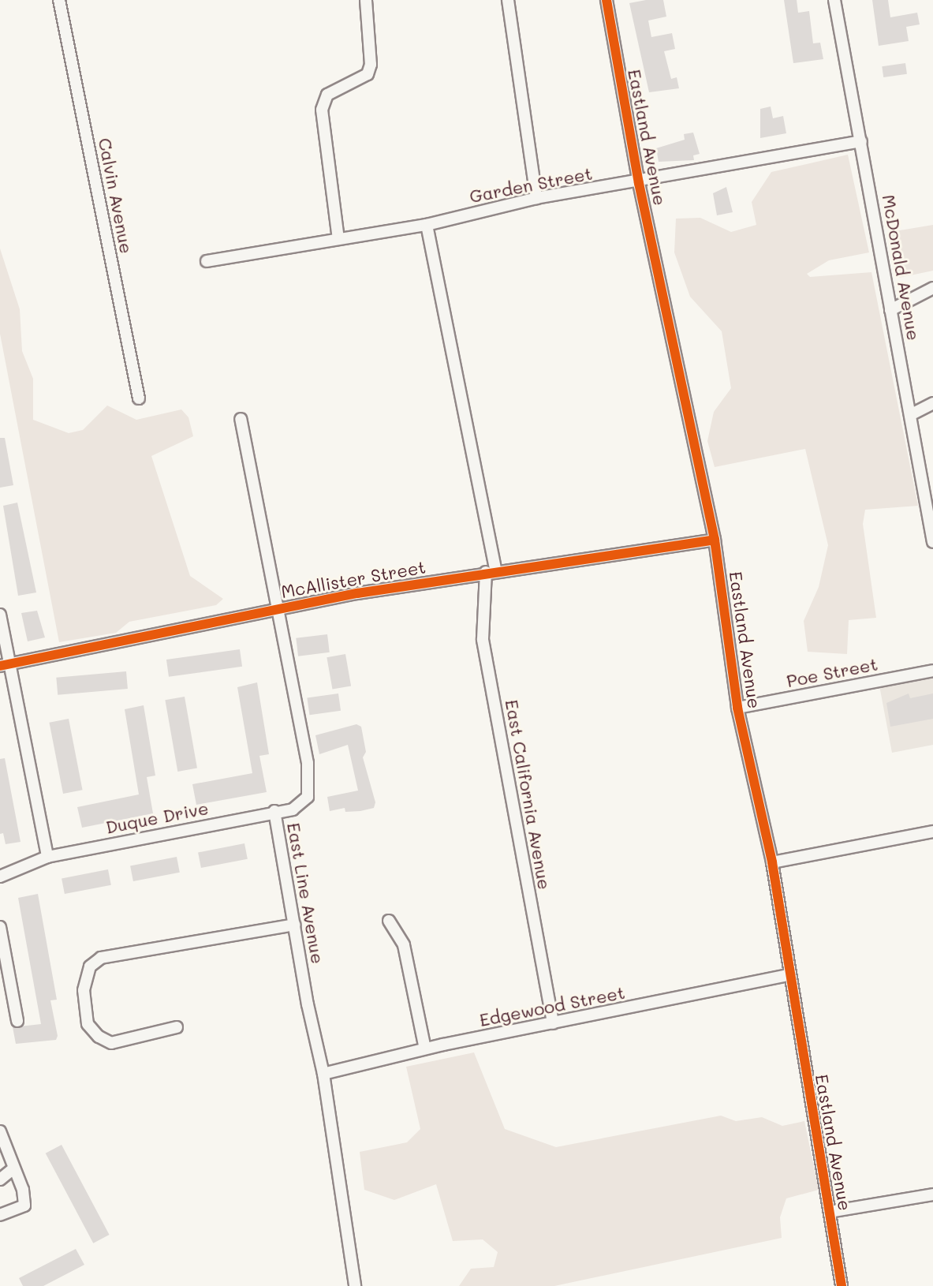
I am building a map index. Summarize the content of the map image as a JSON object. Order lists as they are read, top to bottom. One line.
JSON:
{"streets":{"street":["Eastland Avenue","Garden Street","Calvin Avenue","McDonald Avenue","McAllister Street","Poe Street","East California Avenue","Duque Drive","East Line Avenue","Edgewood Street"]},"crossings":[["Eastland Avenue","Garden Street"],["Eastland Avenue","McAllister Street"],["Eastland Avenue","Poe Street"],["Eastland Avenue","Edgewood Street"],["Garden Street","McDonald Avenue"],["Garden Street","East California Avenue"],["McAllister Street","East California Avenue"],["McAllister Street","East Line Avenue"],["East California Avenue","Edgewood Street"],["Duque Drive","East Line Avenue"],["East Line Avenue","Edgewood Street"]]}
